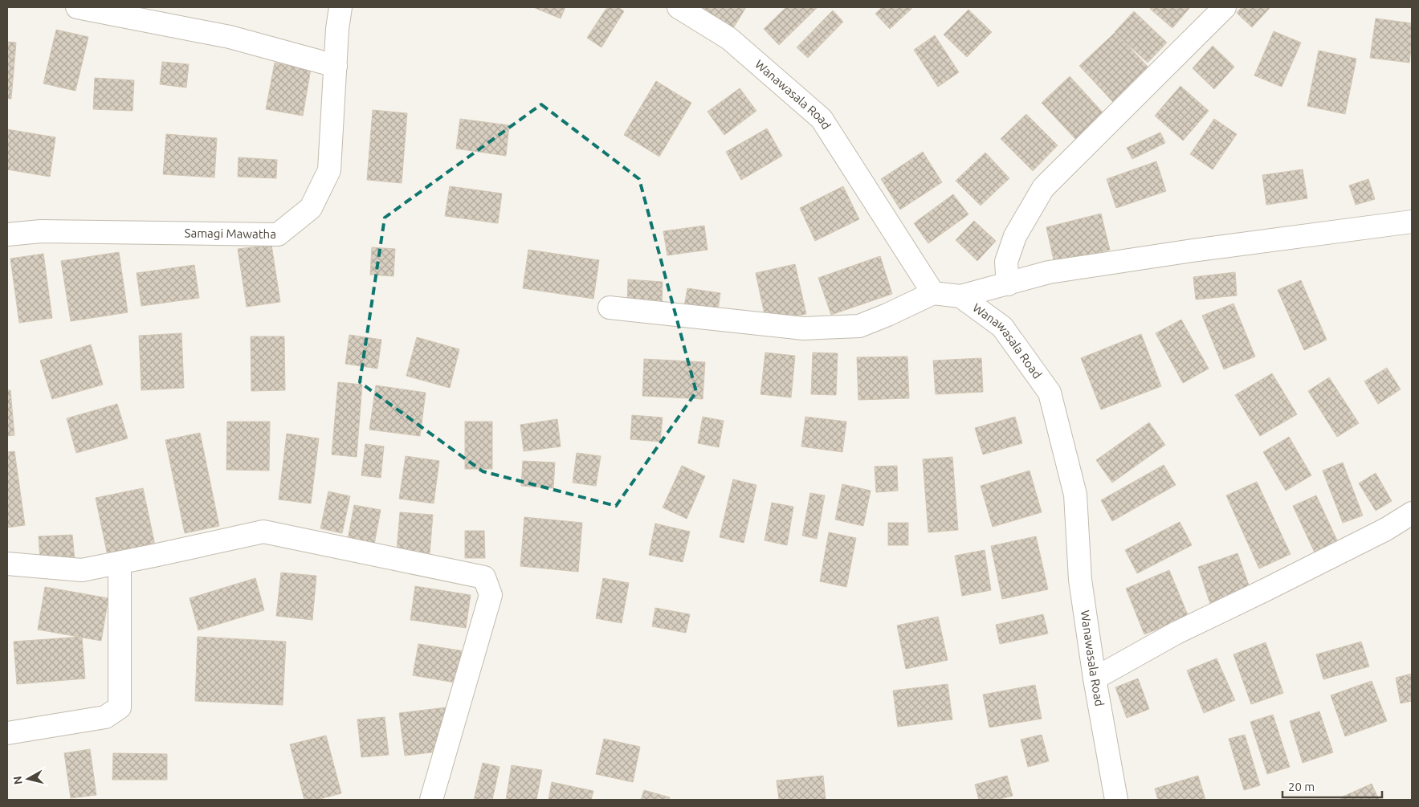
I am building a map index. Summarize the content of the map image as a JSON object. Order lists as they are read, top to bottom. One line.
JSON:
{"streets":{"street":["Wanawasala Road","Samagi Mawatha"]},"scale_bar":"20 m","north":"left"}
